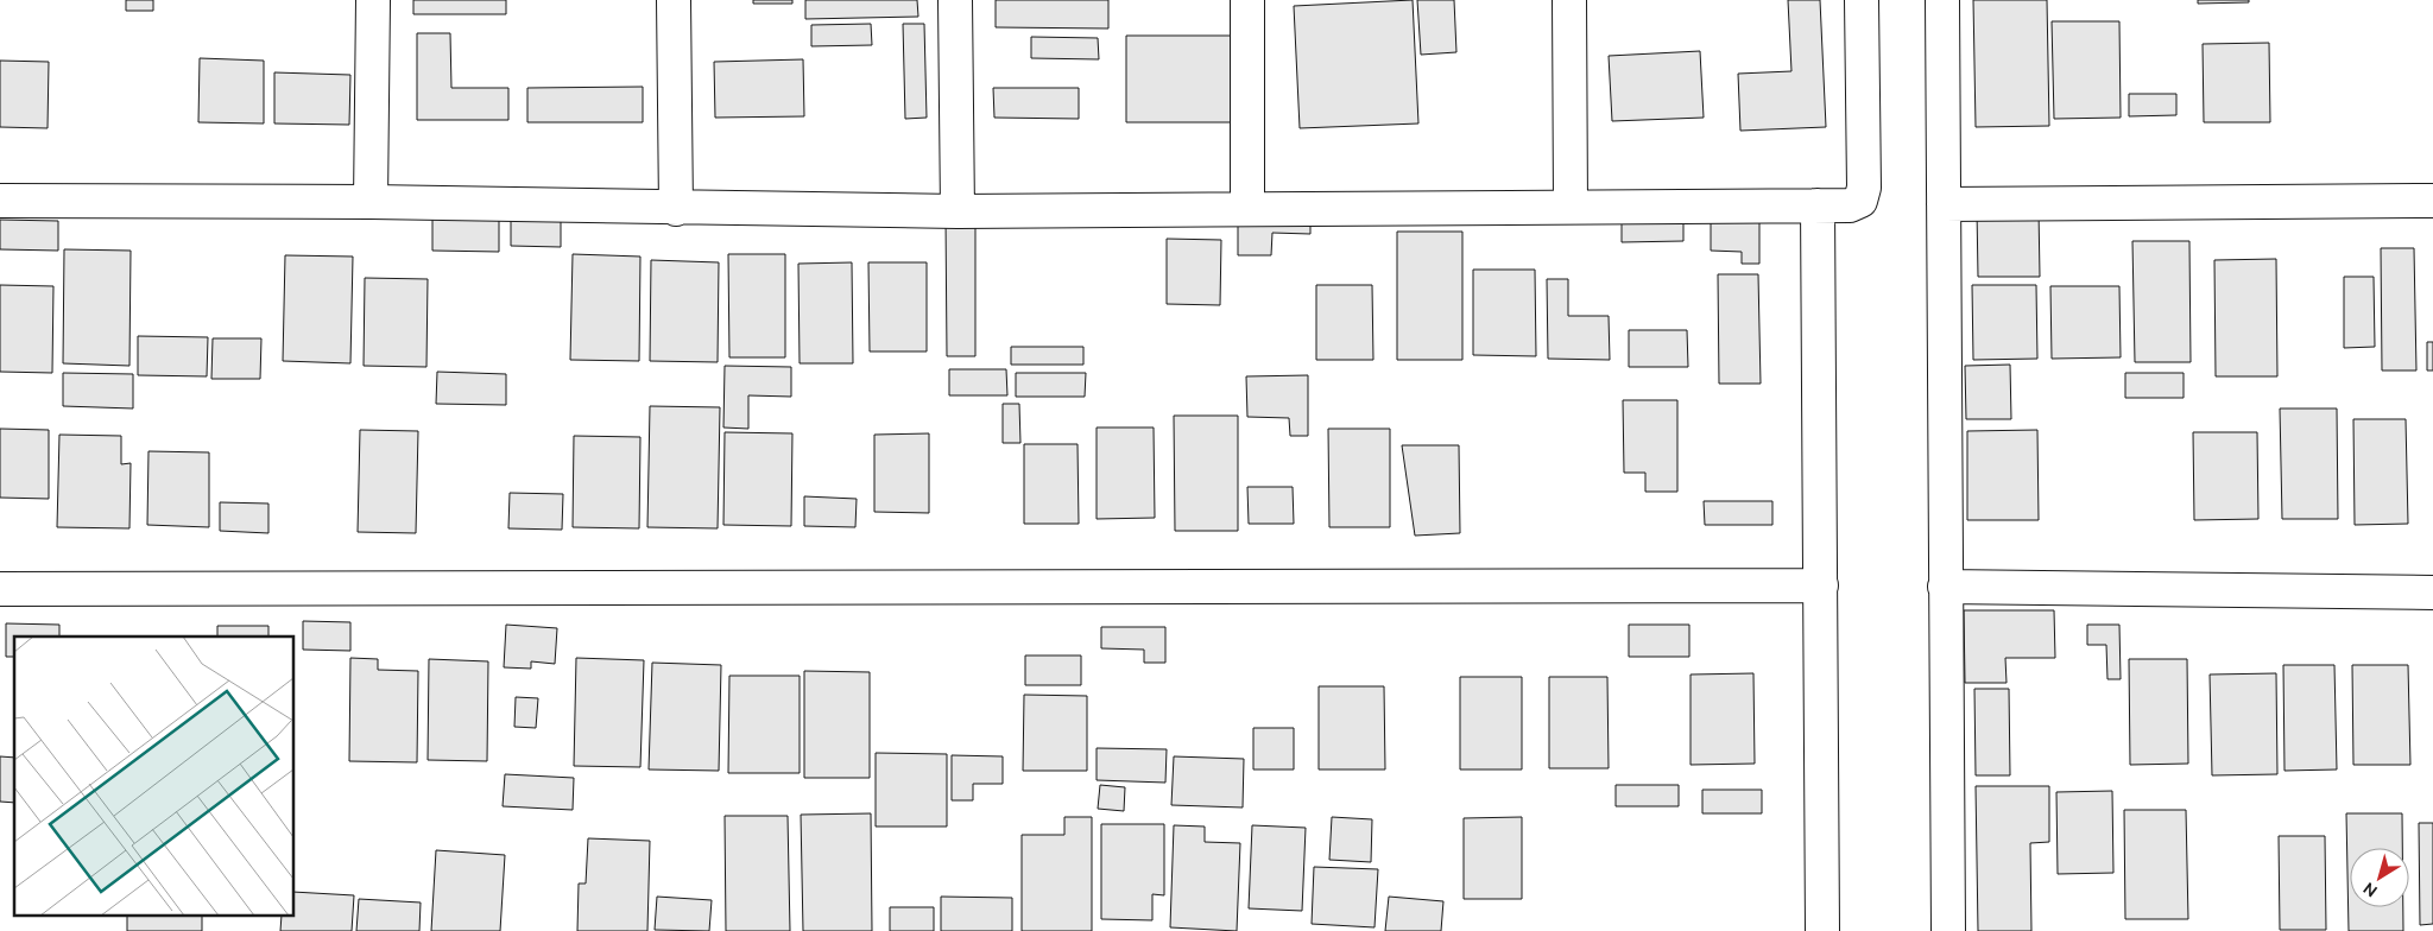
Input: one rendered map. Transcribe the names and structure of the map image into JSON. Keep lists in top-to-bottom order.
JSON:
{
  "north": "bottom left"
}
